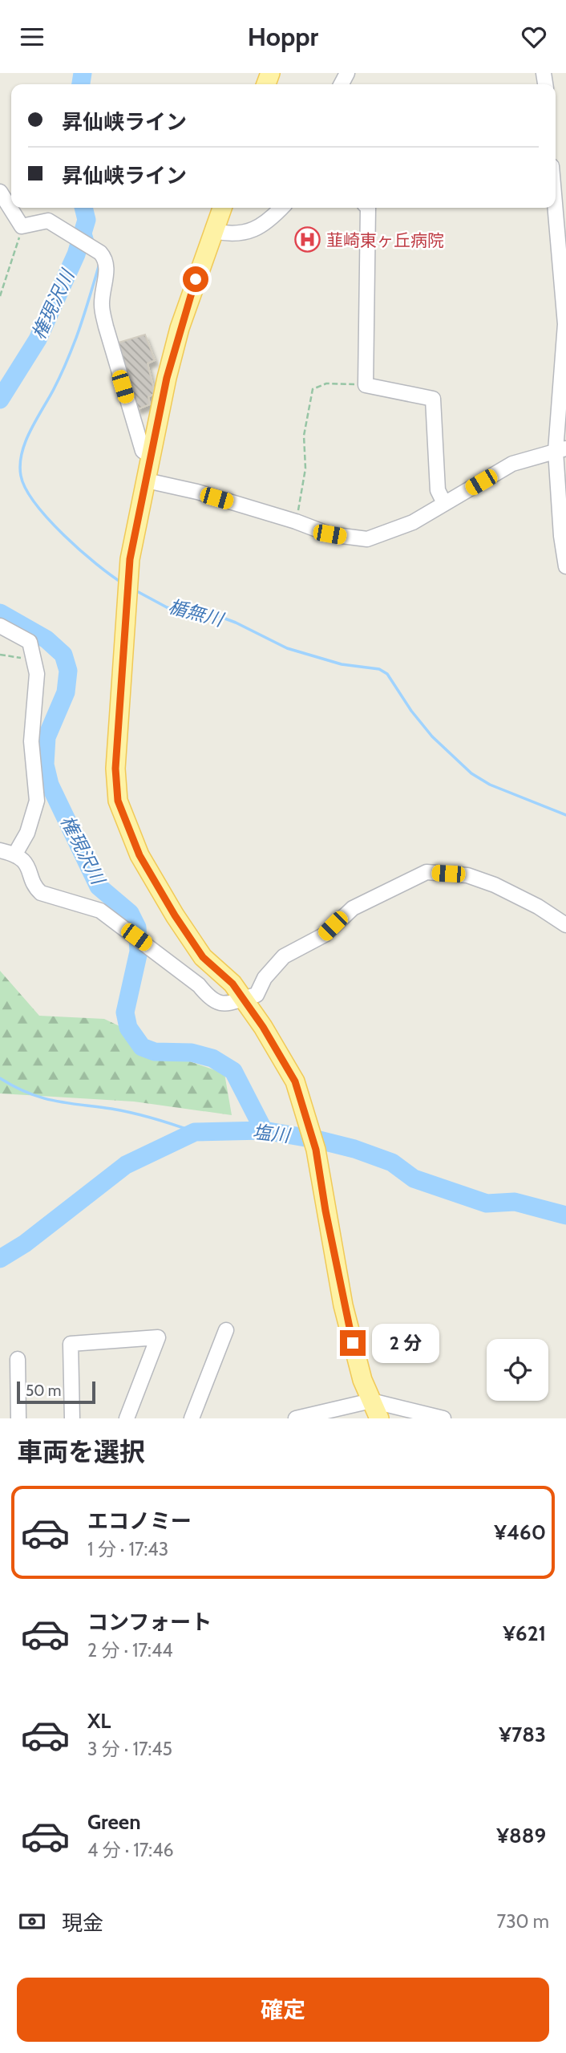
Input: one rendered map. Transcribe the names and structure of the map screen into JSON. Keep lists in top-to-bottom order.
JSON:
{
  "water": ["権現沢川", "楯無川", "塩川"],
  "places": {
    "hospital": ["韮崎東ヶ丘病院"]
  },
  "scale_bar": "50 m",
  "page": {
    "header": "Hoppr",
    "banner": ["昇仙峡ライン", "昇仙峡ライン"],
    "bubble": "2 分",
    "scale": "50 m",
    "heading": "車両を選択",
    "list": [
      {
        "name": "エコノミー",
        "note": "1 分 · 17:43",
        "value": "¥460"
      },
      {
        "name": "コンフォート",
        "note": "2 分 · 17:44",
        "value": "¥621"
      },
      {
        "name": "XL",
        "note": "3 分 · 17:45",
        "value": "¥783"
      },
      {
        "name": "Green",
        "note": "4 分 · 17:46",
        "value": "¥889"
      }
    ],
    "pay": ["現金", "730 m"],
    "buttons": "確定"
  }
}
